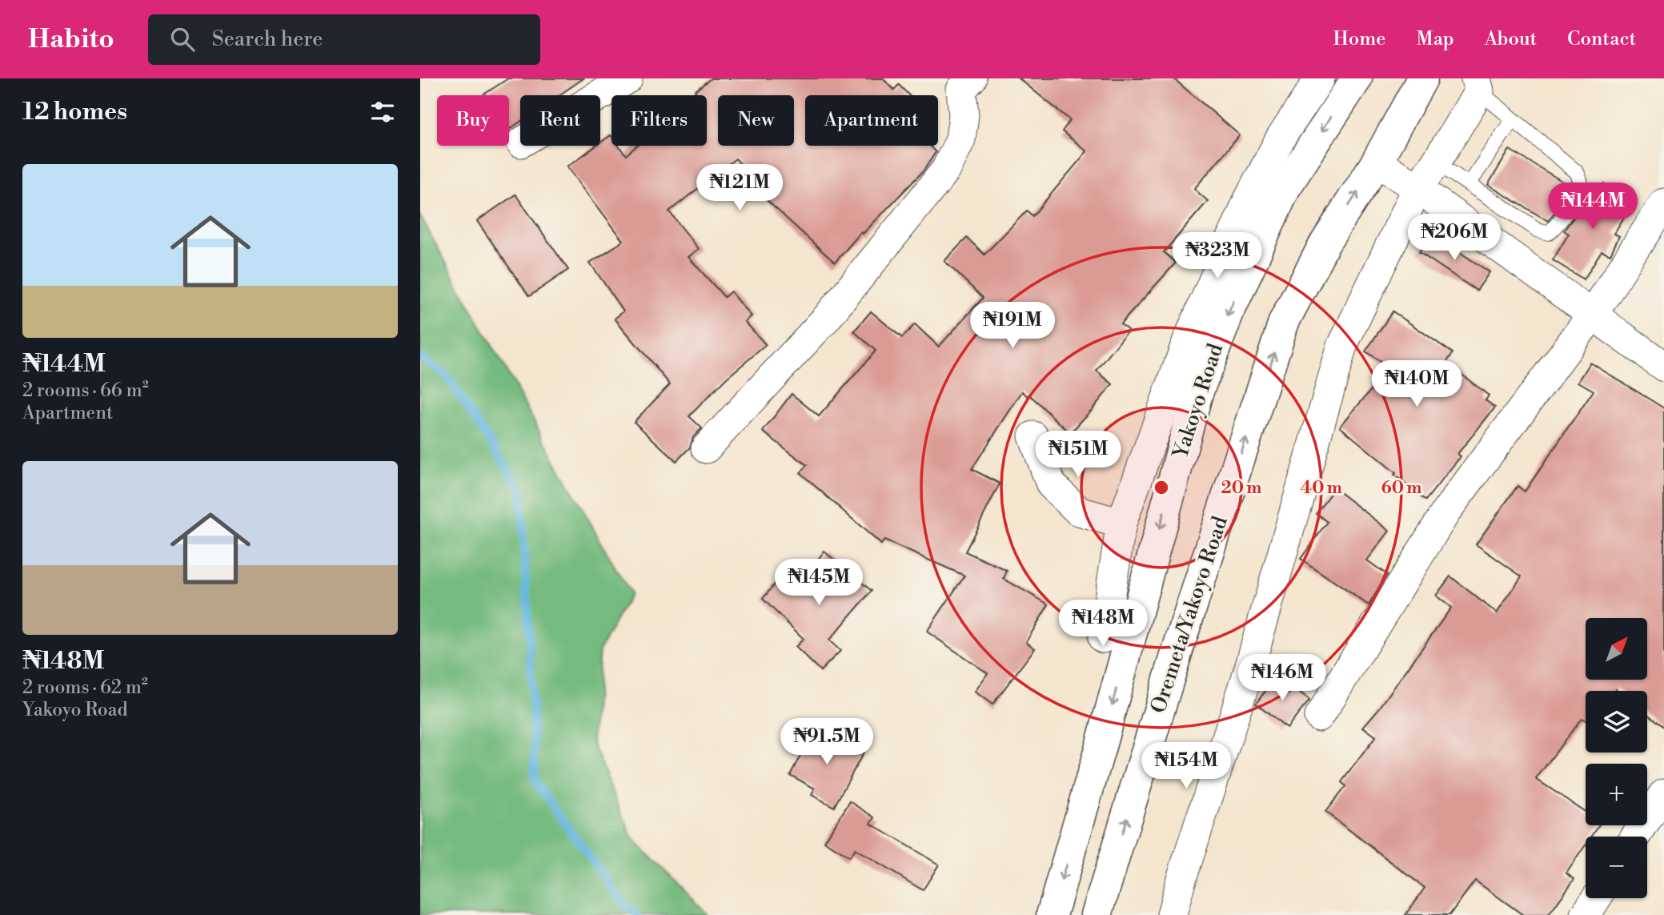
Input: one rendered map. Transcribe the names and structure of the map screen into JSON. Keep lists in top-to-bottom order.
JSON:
{
  "streets": {
    "main road": ["Yakoyo Road", "Oremeta/Yakoyo Road"]
  },
  "one_way": ["Yakoyo Road", "Oremeta/Yakoyo Road"],
  "north": "top right",
  "page": {
    "header": "Habito",
    "search": "Search here",
    "nav": [
      "Home",
      "Map",
      "About",
      "Contact"
    ],
    "heading": "12 homes",
    "chip": [
      "Buy",
      "Rent",
      "Filters",
      "New",
      "Apartment"
    ],
    "list": [
      {
        "name": "₦144M",
        "note": "2 rooms · 66 m² · Apartment"
      },
      {
        "name": "₦148M",
        "note": "2 rooms · 62 m² · Yakoyo Road"
      }
    ],
    "price": [
      "₦121M",
      "₦144M",
      "₦206M",
      "₦323M",
      "₦191M",
      "₦140M",
      "₦151M",
      "₦145M",
      "₦148M",
      "₦146M",
      "₦91.5M",
      "₦154M"
    ],
    "map_buttons": ["+", "−"]
  },
  "rings": ["20 m", "40 m", "60 m"]
}
